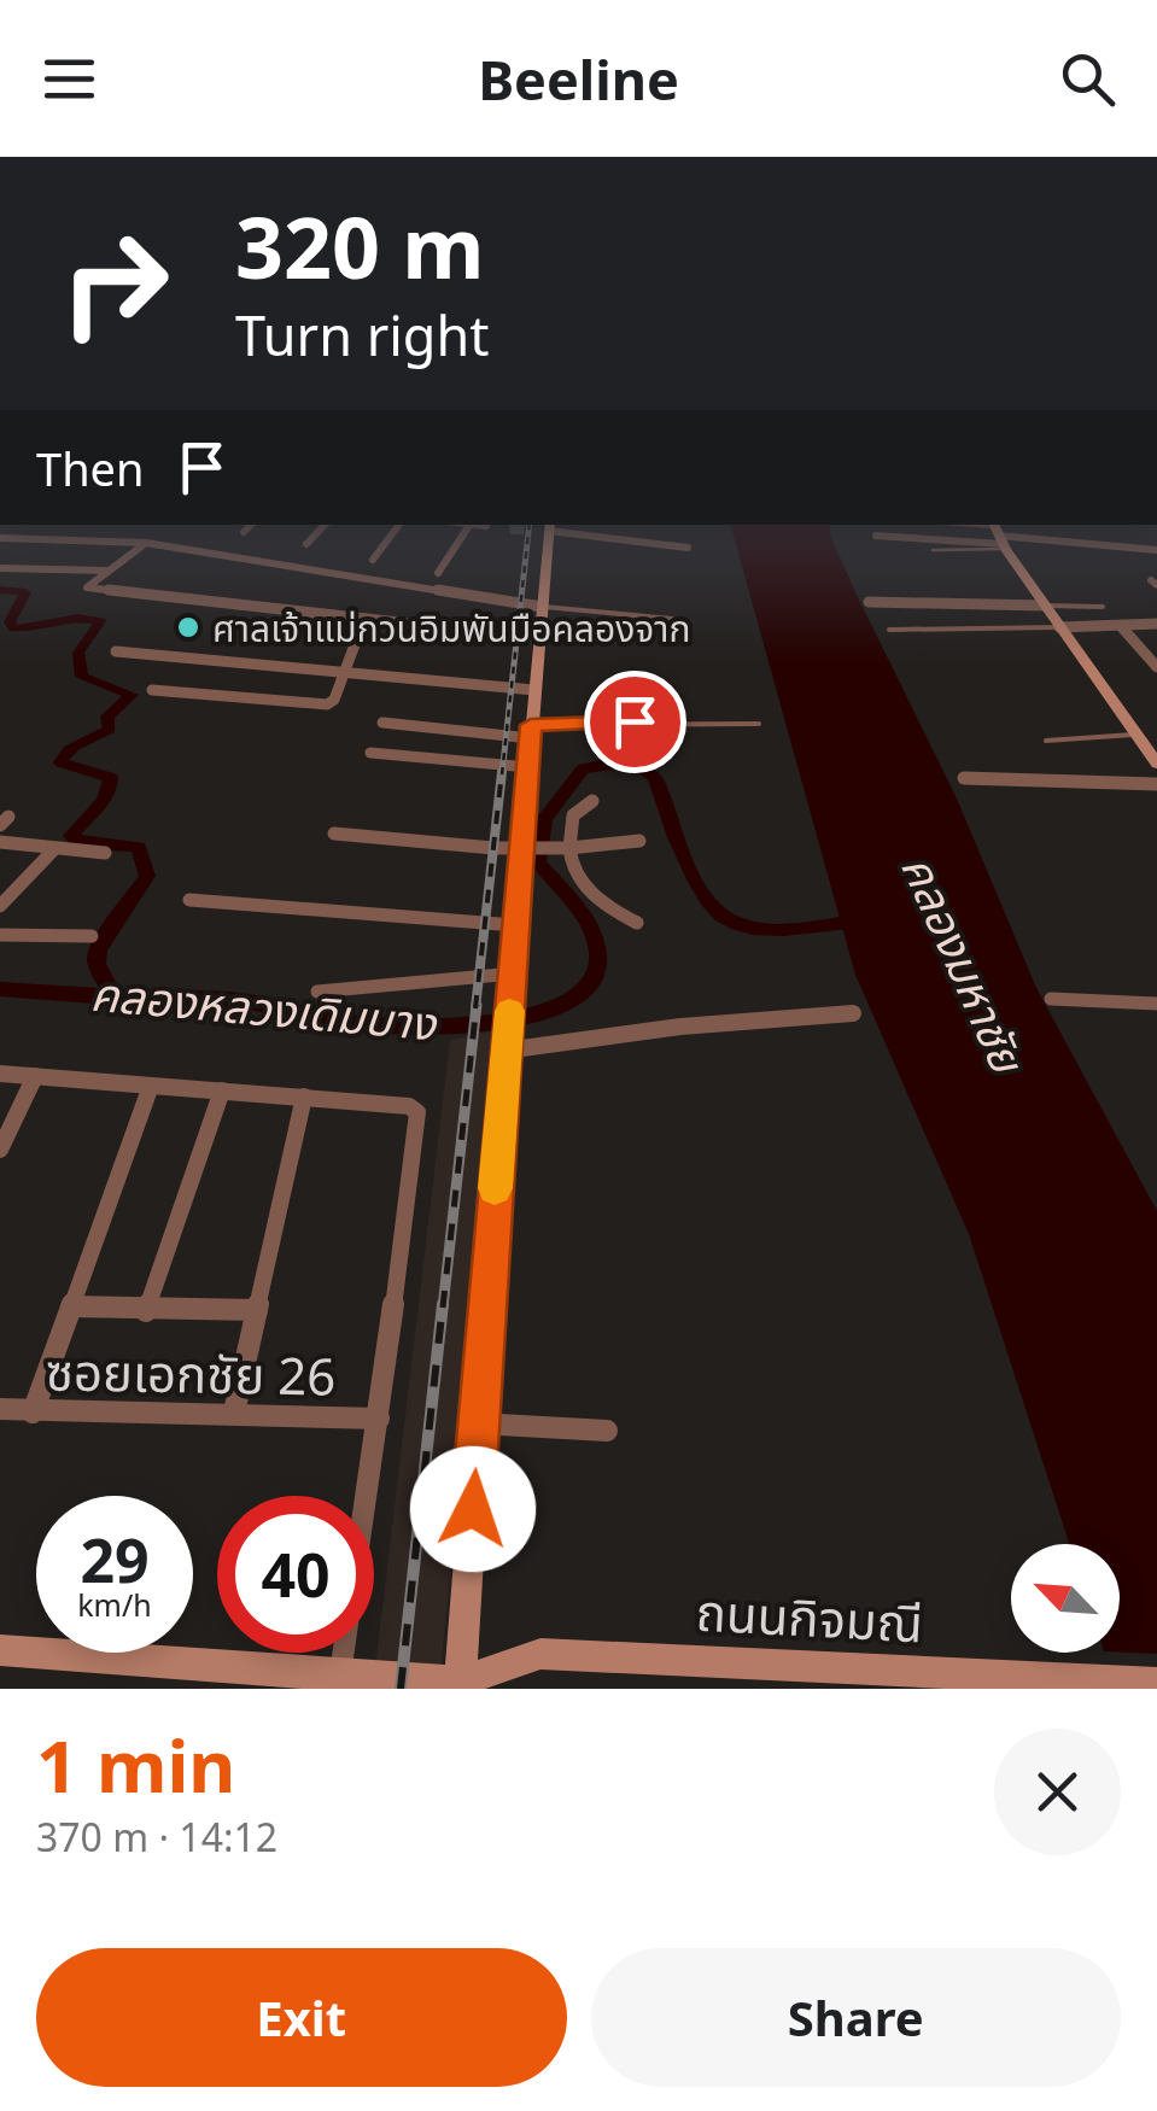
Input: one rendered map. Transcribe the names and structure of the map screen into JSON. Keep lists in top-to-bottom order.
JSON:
{
  "streets": {
    "street": ["ซอยเอกชัย 26", "ถนนกิจมณี"]
  },
  "water": ["คลองมหาชัย", "คลองหลวงเดิมบาง"],
  "places": ["ศาลเจ้าแม่กวนอิมพันมือคลองจาก"],
  "north": "top left",
  "page": {
    "header": "Beeline",
    "turn": ["320 m", "Turn right"],
    "then": "Then",
    "speed": "29 km/h",
    "limit": "40",
    "heading": ["1 min", "370 m · 14:12"],
    "buttons": ["Exit", "Share"]
  }
}
